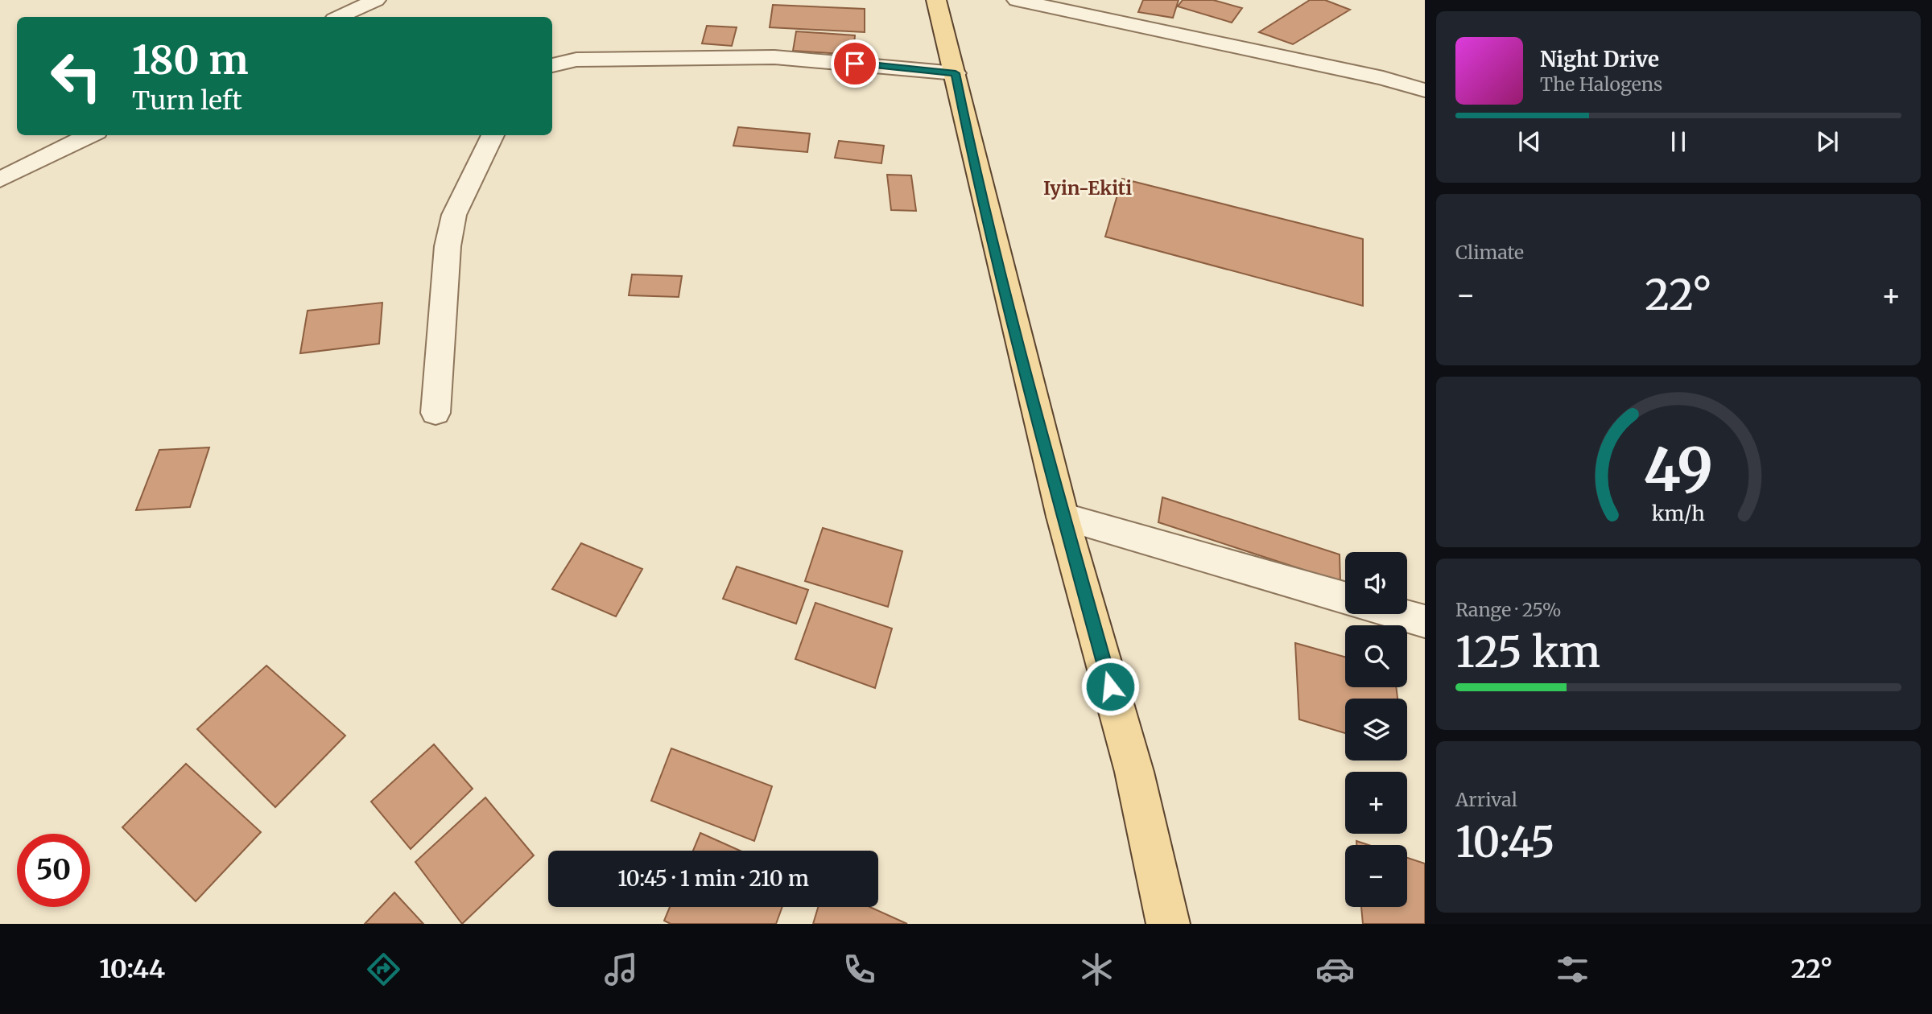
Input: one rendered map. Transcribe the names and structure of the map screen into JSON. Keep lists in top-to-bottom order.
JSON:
{
  "districts": ["Iyin-Ekiti"],
  "page": {
    "turn": ["180 m", "Turn left"],
    "song": ["Night Drive", "The Halogens"],
    "tile": [
      "Climate",
      ["Range · 25%", "125 km"],
      ["Arrival", "10:45"]
    ],
    "heat": ["−", "22°", "+"],
    "map_buttons": ["+", "−"],
    "limit": "50",
    "trip": "10:45 · 1 min · 210 m",
    "tabs": ["10:44", "22°"],
    "gauge": ["49", "km/h"]
  }
}
